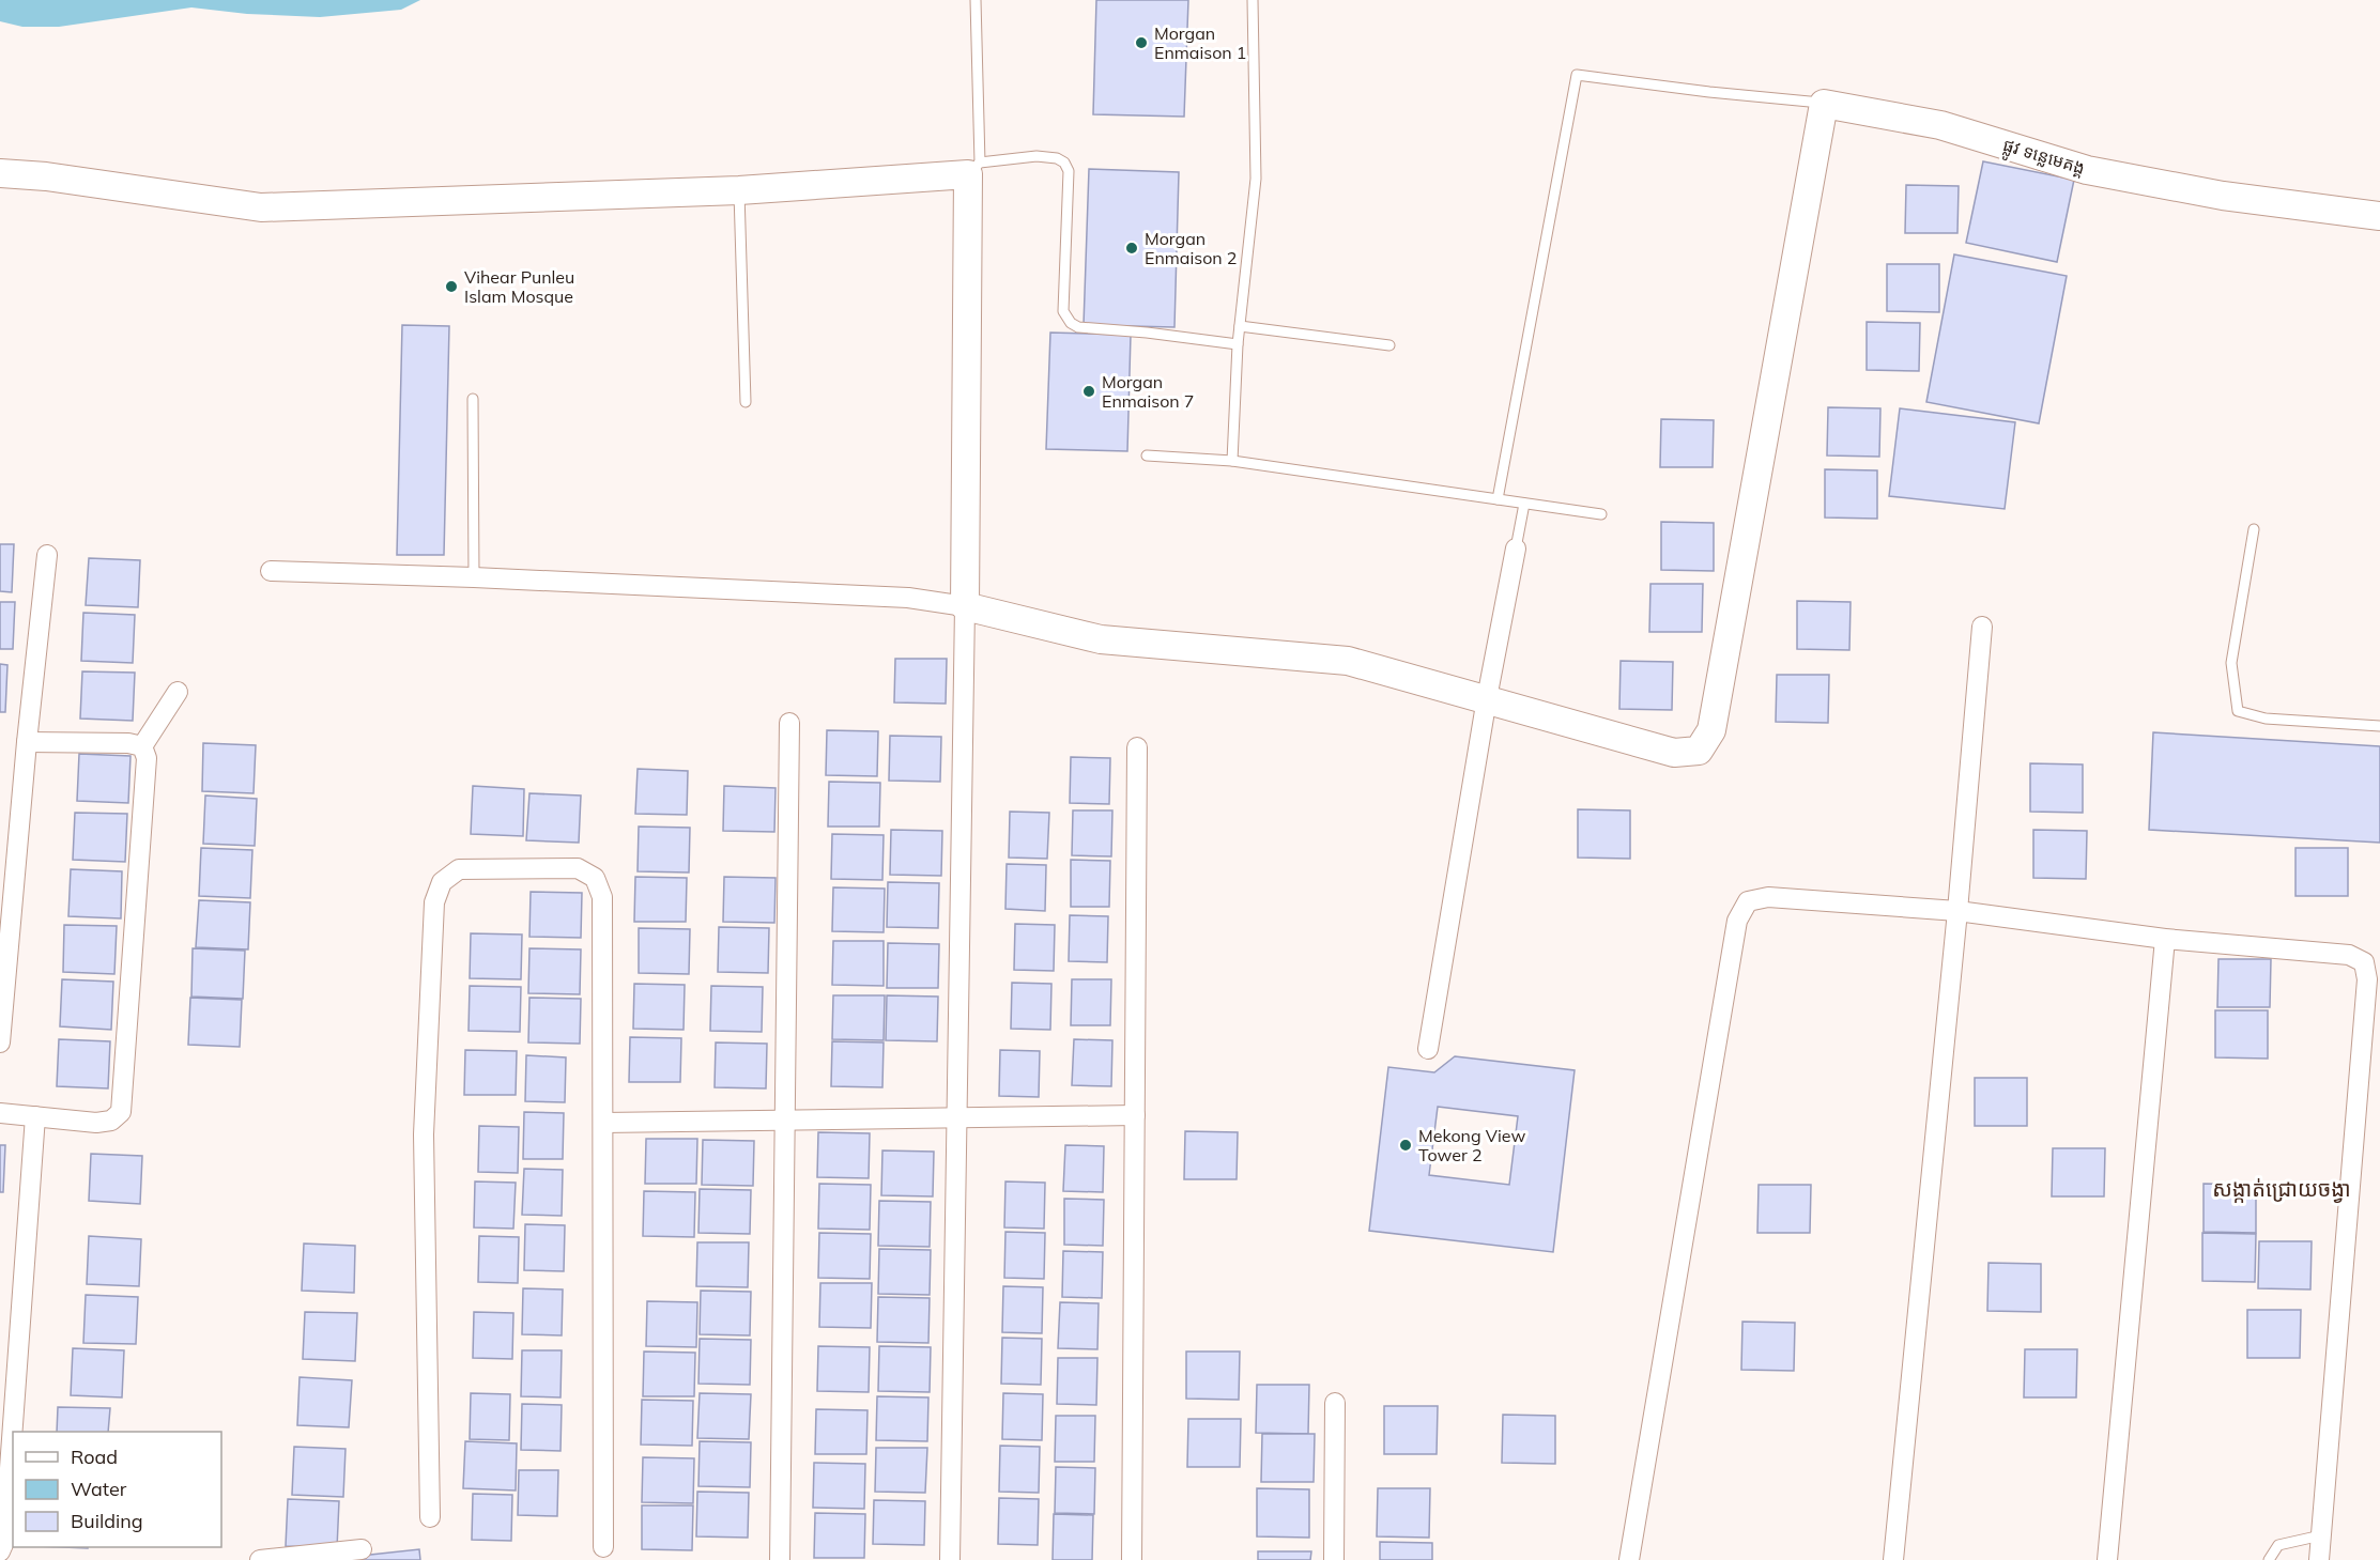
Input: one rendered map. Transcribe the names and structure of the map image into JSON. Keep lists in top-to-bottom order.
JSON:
{
  "streets": {
    "street": ["ផ្លូវ ទន្លេមេគង្គ"]
  },
  "districts": ["សង្កាត់ជ្រោយចង្វា"],
  "places": [
    "Morgan Enmaison 1",
    "Morgan Enmaison 2",
    "Vihear Punleu Islam Mosque",
    "Morgan Enmaison 7",
    "Mekong View Tower 2"
  ],
  "legend": ["Road", "Water", "Building"]
}
